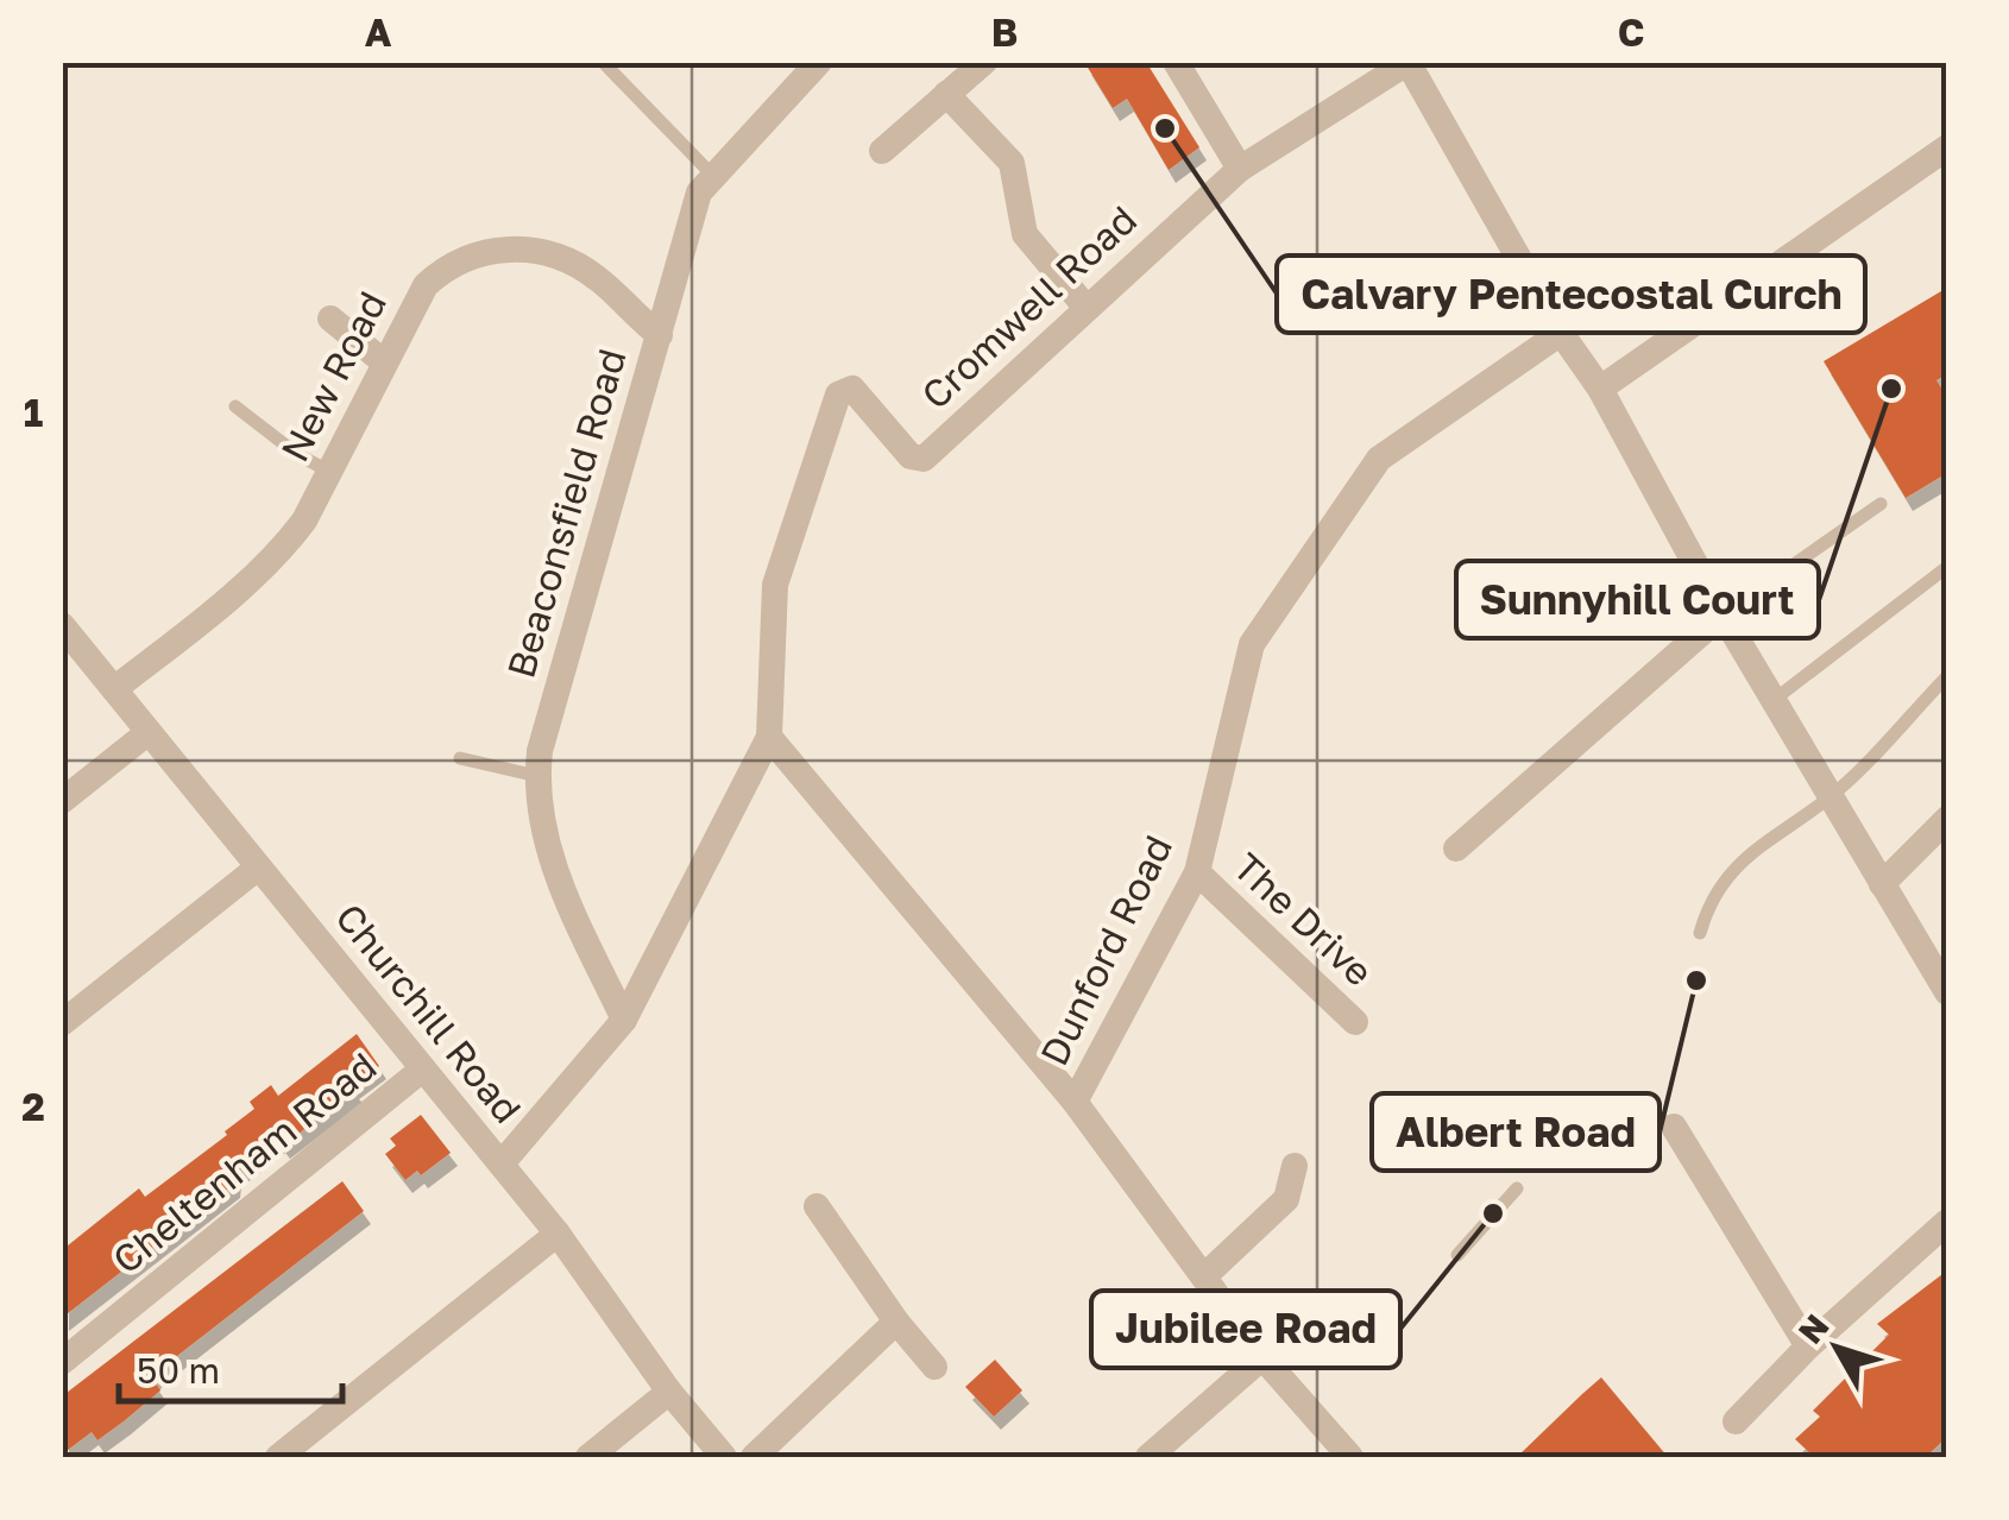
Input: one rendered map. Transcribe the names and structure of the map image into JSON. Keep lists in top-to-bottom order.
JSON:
{
  "streets": {
    "street": [
      "Cromwell Road",
      "New Road",
      "Beaconsfield Road",
      "The Drive",
      "Dunford Road",
      "Churchill Road",
      "Cheltenham Road"
    ]
  },
  "crossings": [
    ["Cromwell Road", "Beaconsfield Road"],
    ["Cromwell Road", "Churchill Road"],
    ["New Road", "Beaconsfield Road"],
    ["New Road", "Churchill Road"],
    ["The Drive", "Dunford Road"],
    ["Churchill Road", "Cheltenham Road"]
  ],
  "places": [
    "Calvary Pentecostal Curch",
    "Sunnyhill Court",
    "Albert Road",
    "Jubilee Road"
  ],
  "scale_bar": "50 m",
  "north": "top left",
  "grid": {
    "columns": ["A", "B", "C"],
    "rows": ["1", "2"]
  }
}
